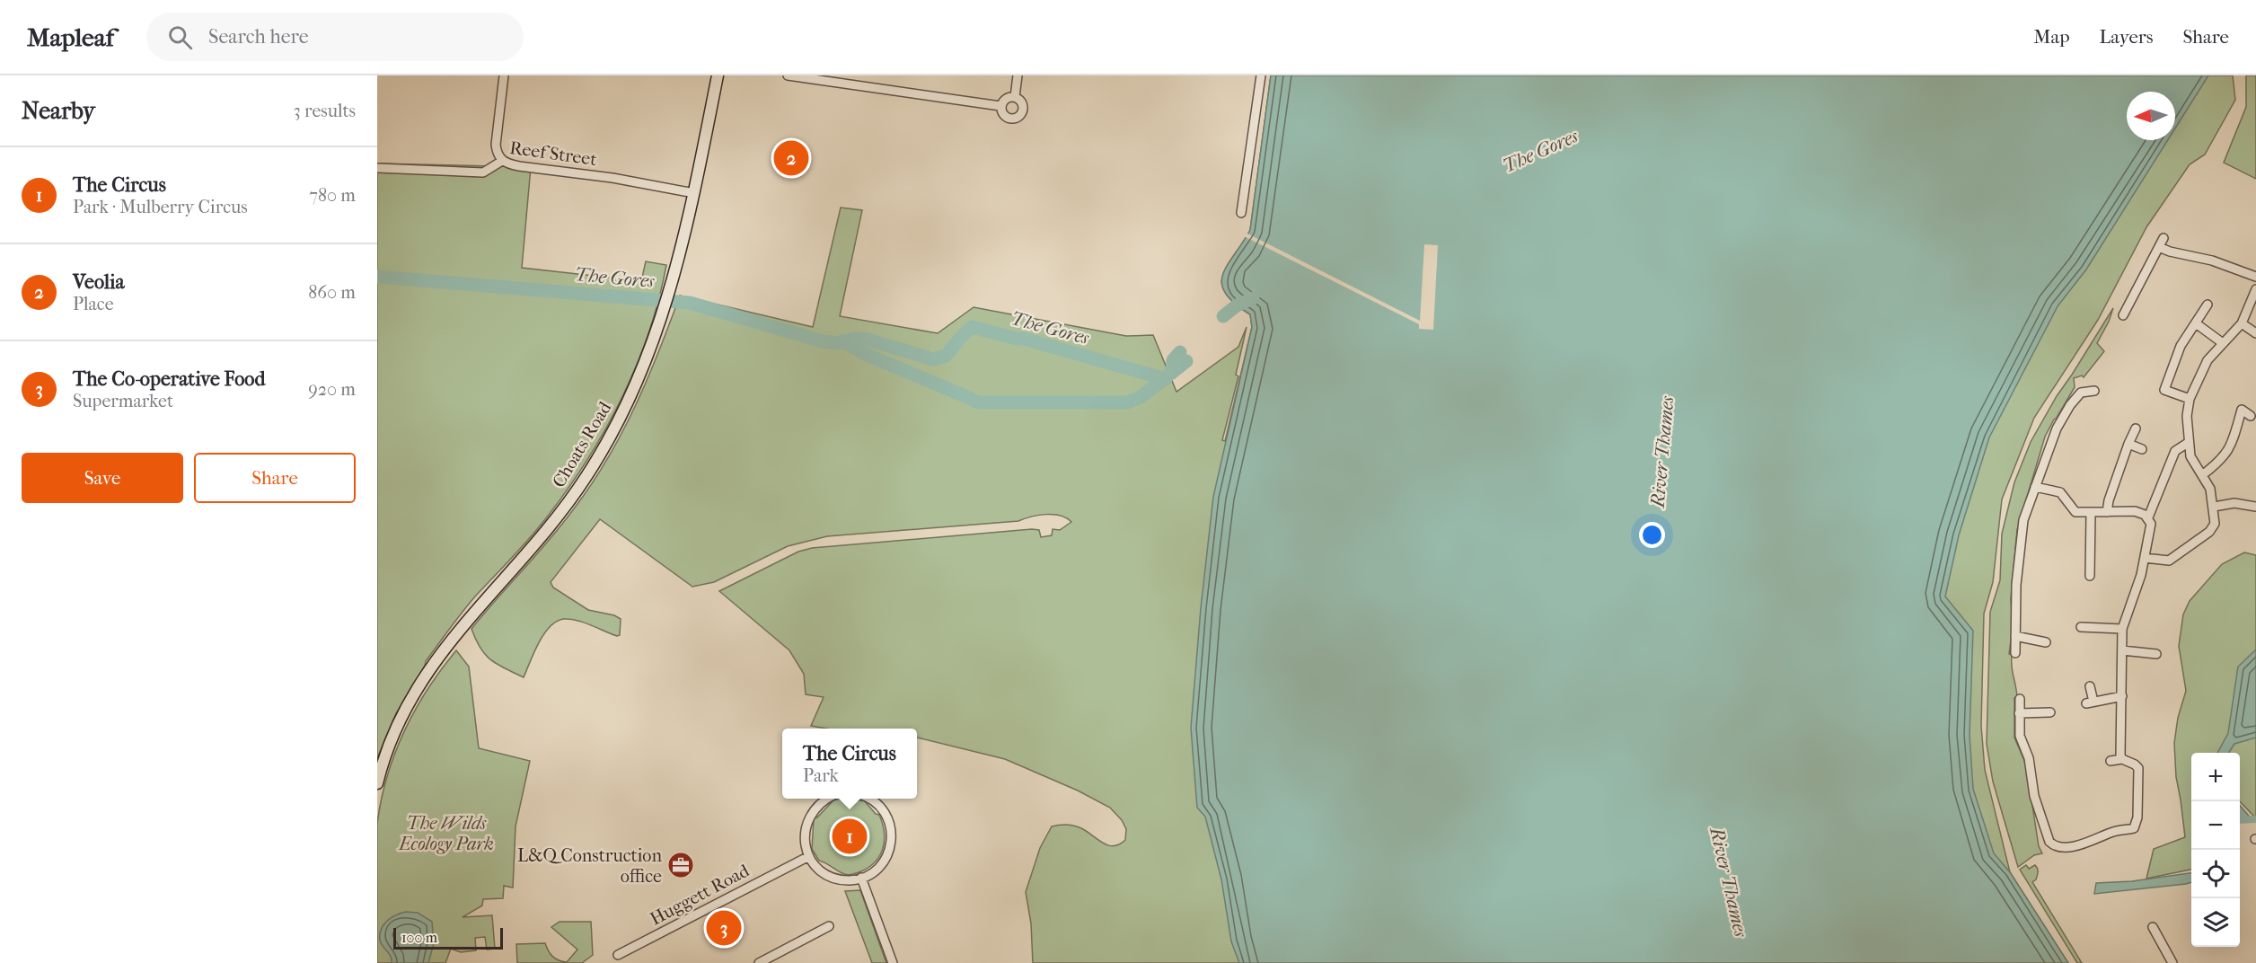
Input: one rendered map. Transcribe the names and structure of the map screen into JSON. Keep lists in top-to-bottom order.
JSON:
{
  "streets": {
    "street": ["Reef Street", "Choats Road", "Huggett Road"]
  },
  "crossings": [
    ["Reef Street", "Choats Road"]
  ],
  "water": ["The Gores", "River Thames"],
  "parks": ["The Wilds Ecology Park"],
  "places": {
    "office": ["L&Q Construction office"]
  },
  "scale_bar": "100 m",
  "north": "left",
  "page": {
    "header": "Mapleaf",
    "search": "Search here",
    "nav": ["Map", "Layers", "Share"],
    "heading": ["Nearby", "3 results"],
    "pins": ["2", "1", "3"],
    "list": [
      {
        "mark": "1",
        "name": "The Circus",
        "note": "Park · Mulberry Circus",
        "value": "780 m"
      },
      {
        "mark": "2",
        "name": "Veolia",
        "note": "Place",
        "value": "860 m"
      },
      {
        "mark": "3",
        "name": "The Co-operative Food",
        "note": "Supermarket",
        "value": "920 m"
      }
    ],
    "buttons": ["Save", "Share"],
    "popup": ["The Circus", "Park"],
    "map_buttons": ["+", "−"],
    "scale": "100 m"
  }
}
